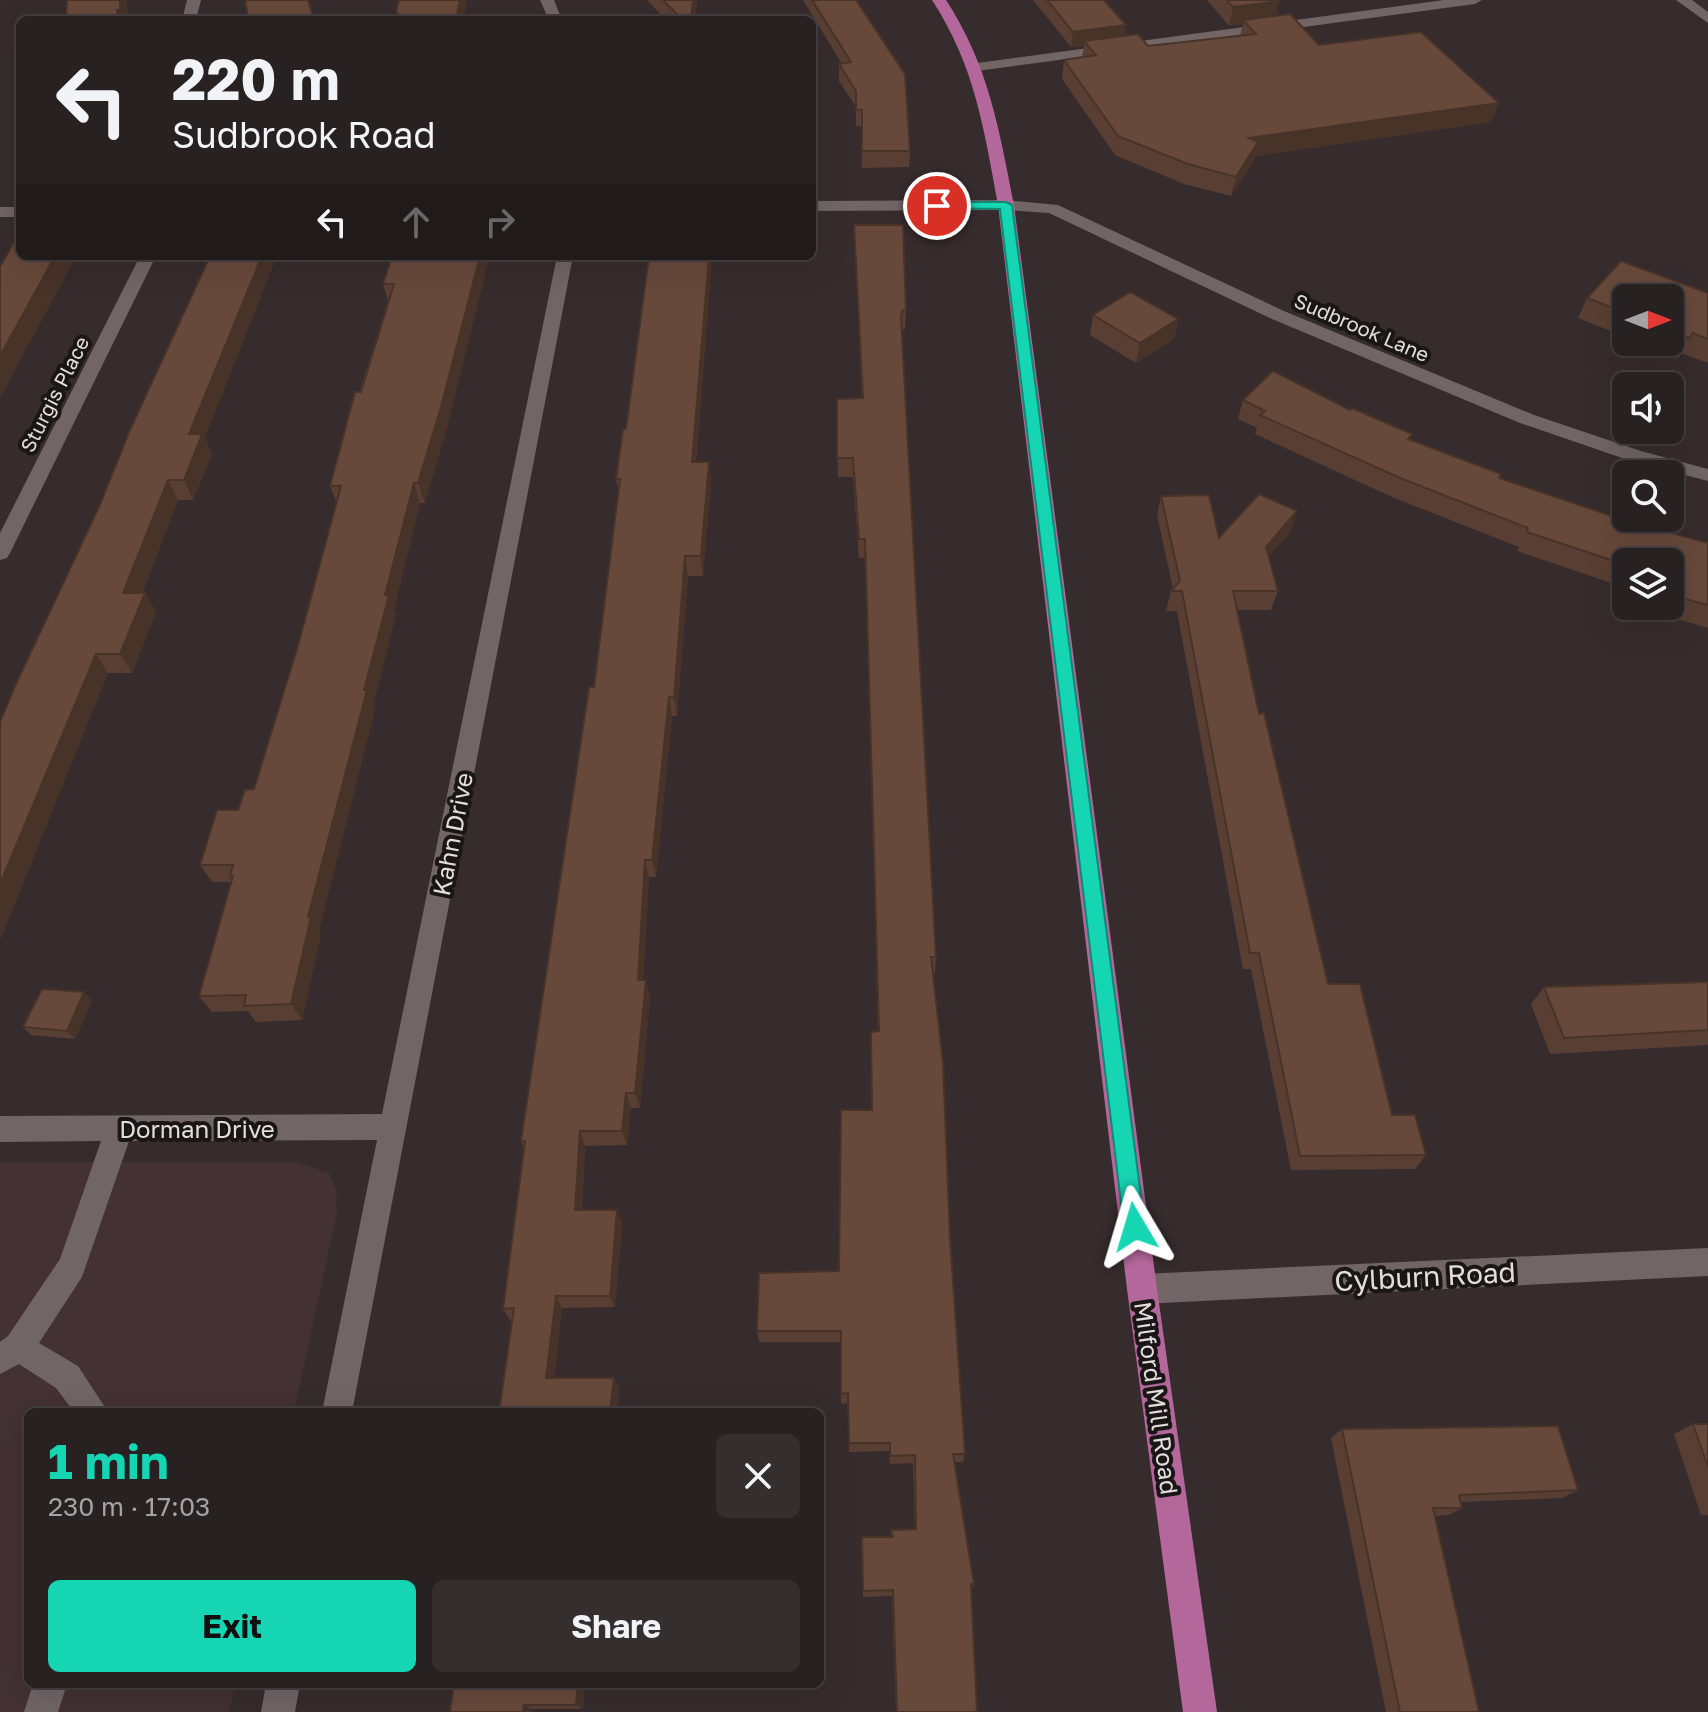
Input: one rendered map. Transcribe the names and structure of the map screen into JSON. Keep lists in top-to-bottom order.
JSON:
{
  "streets": {
    "main road": ["Milford Mill Road"],
    "street": [
      "Sudbrook Lane",
      "Sturgis Place",
      "Kahn Drive",
      "Dorman Drive",
      "Cylburn Road"
    ]
  },
  "crossings": [
    ["Sudbrook Lane", "Milford Mill Road"],
    ["Kahn Drive", "Dorman Drive"],
    ["Cylburn Road", "Milford Mill Road"]
  ],
  "north": "right",
  "page": {
    "turn": ["220 m", "Sudbrook Road"],
    "heading": ["1 min", "230 m · 17:03"],
    "buttons": ["Exit", "Share"]
  }
}
